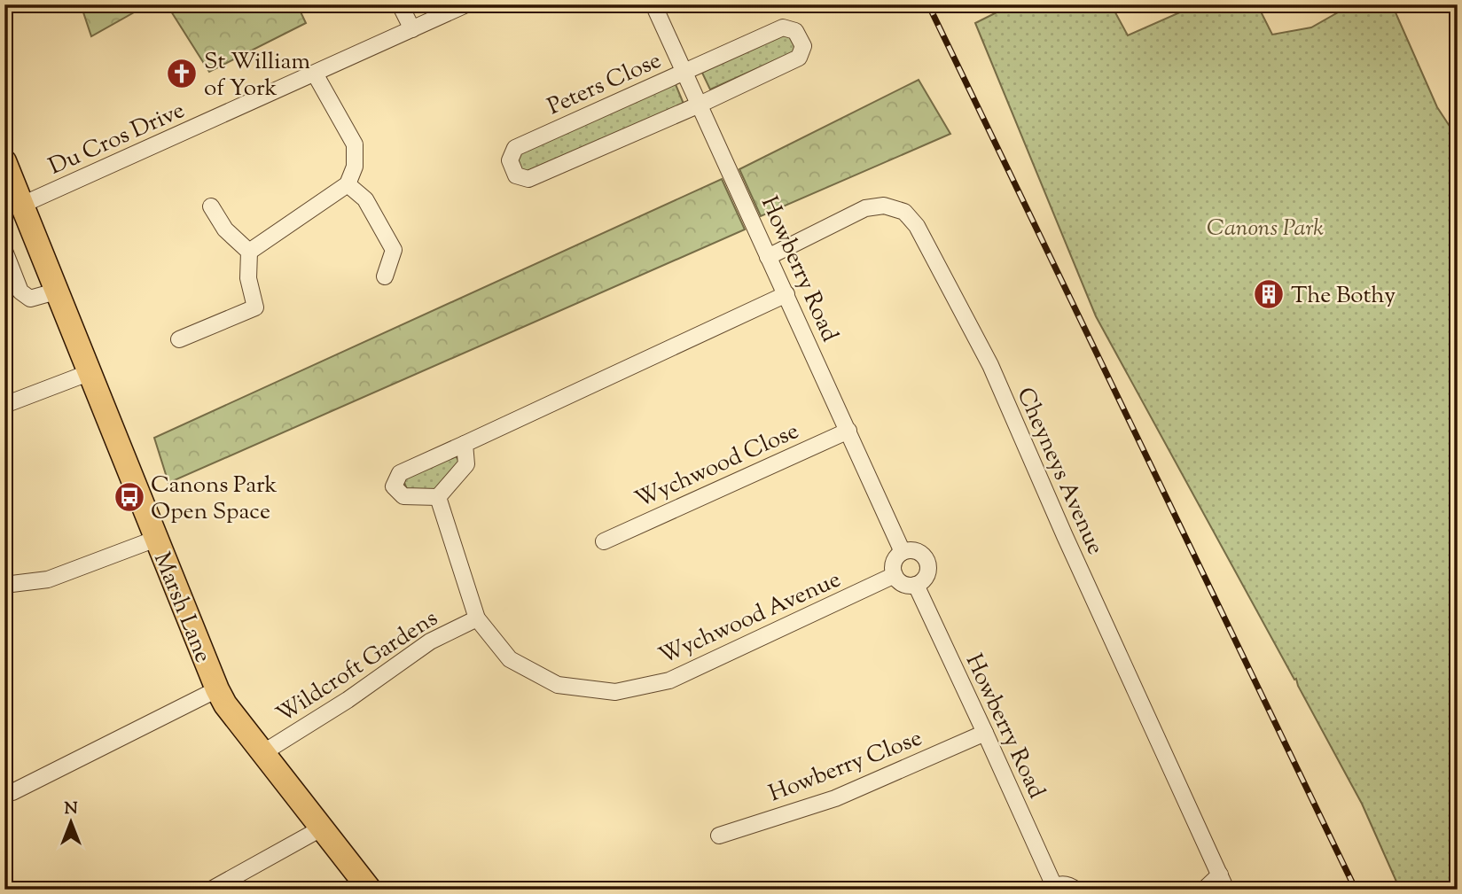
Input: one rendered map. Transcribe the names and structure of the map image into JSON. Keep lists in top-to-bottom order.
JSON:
{
  "streets": {
    "main road": ["Marsh Lane"],
    "street": [
      "Peters Close",
      "Du Cros Drive",
      "Howberry Road",
      "Wychwood Close",
      "Cheyneys Avenue",
      "Wychwood Avenue",
      "Wildcroft Gardens",
      "Howberry Close"
    ]
  },
  "crossings": [
    ["Peters Close", "Howberry Road"],
    ["Du Cros Drive", "Marsh Lane"],
    ["Howberry Road", "Wychwood Close"],
    ["Howberry Road", "Cheyneys Avenue"],
    ["Howberry Road", "Wychwood Avenue"],
    ["Howberry Road", "Howberry Close"],
    ["Marsh Lane", "Wildcroft Gardens"],
    ["Wychwood Avenue", "Wildcroft Gardens"]
  ],
  "parks": ["Canons Park"],
  "places": {
    "church": ["St William of York"],
    "building": ["The Bothy"],
    "bus stop": ["Canons Park Open Space"]
  },
  "north": "top"
}
